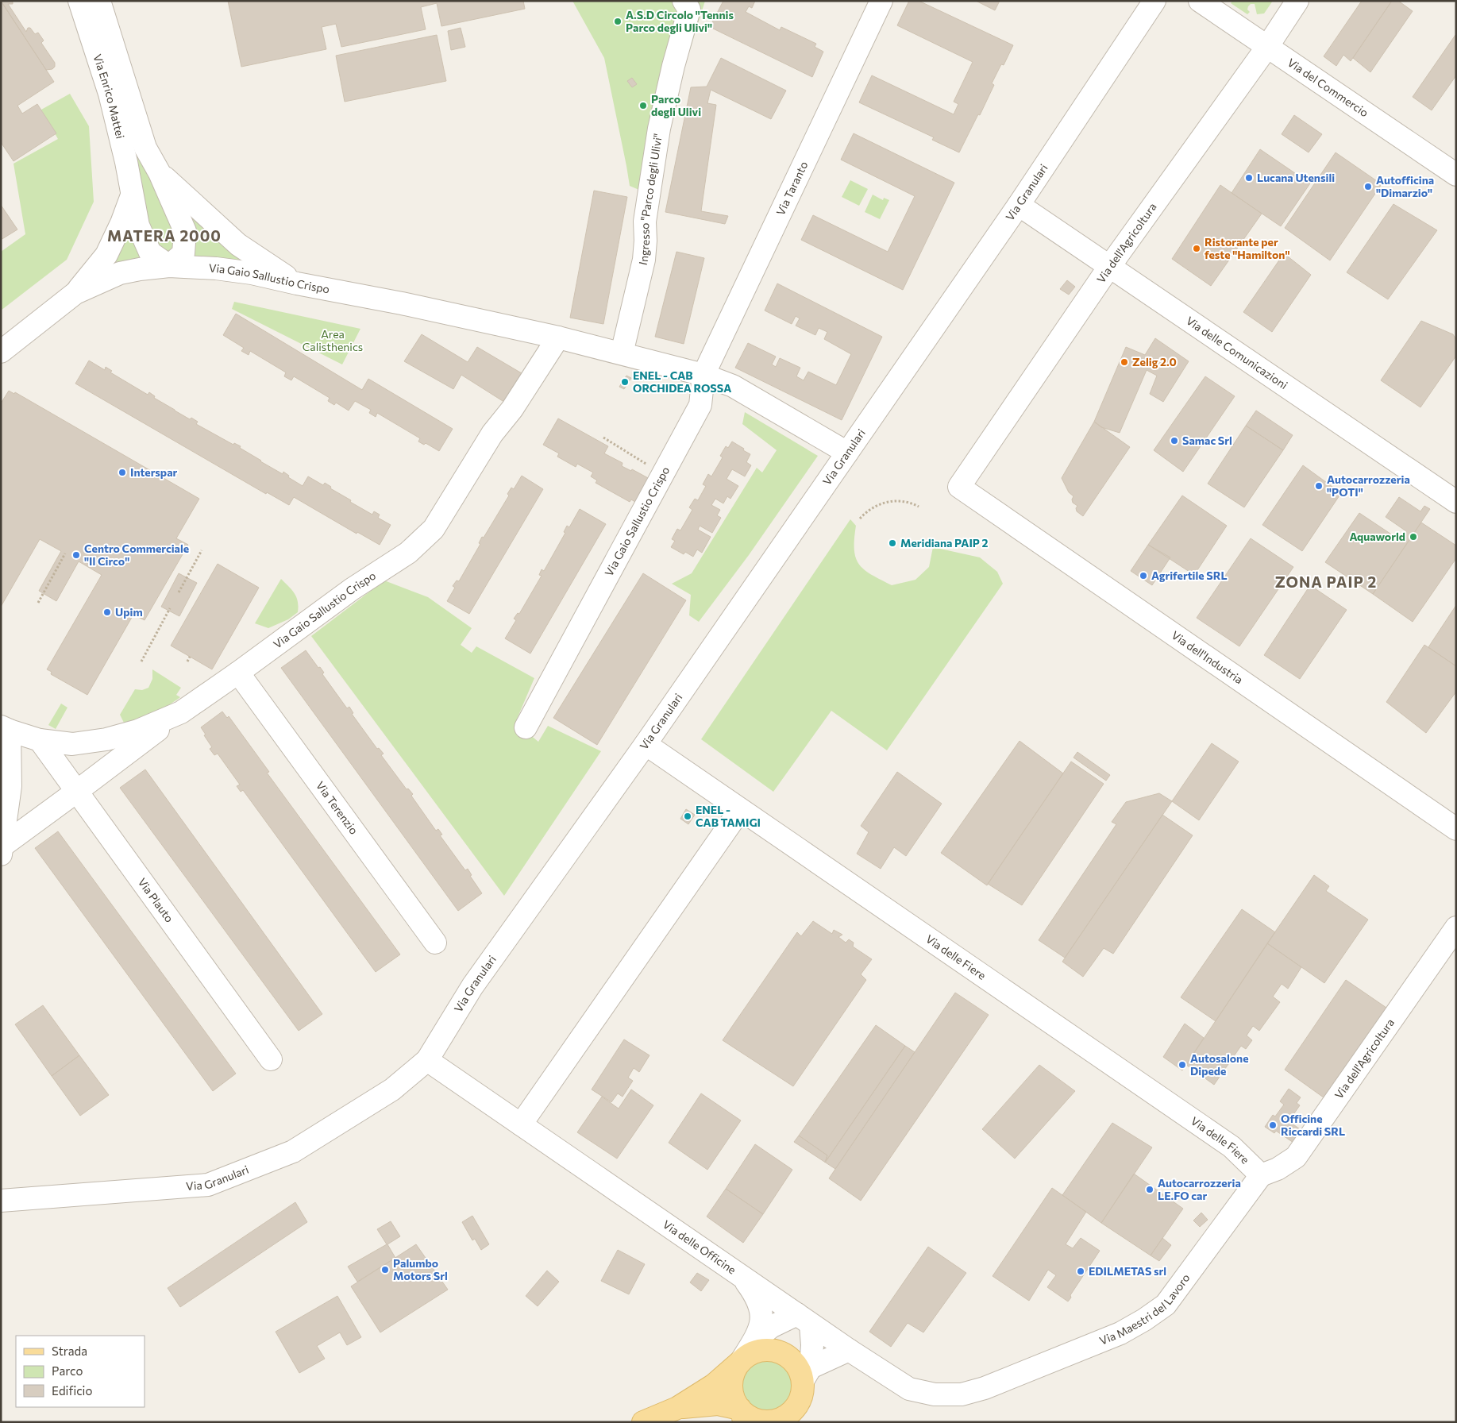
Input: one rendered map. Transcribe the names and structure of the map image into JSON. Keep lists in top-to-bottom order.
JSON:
{
  "streets": {
    "street": [
      "Via del Commercio",
      "Via Enrico Mattei",
      "Via Taranto",
      "Via Granulari",
      "Ingresso \"Parco degli Ulivi\"",
      "Via dell'Agricoltura",
      "Via Gaio Sallustio Crispo",
      "Via delle Comunicazioni",
      "Via dell'Industria",
      "Via Terenzio",
      "Via Plauto",
      "Via delle Fiere",
      "Via delle Officine",
      "Via Maestri del Lavoro"
    ]
  },
  "crossings": [
    ["Via del Commercio", "Via dell'Agricoltura"],
    ["Via Enrico Mattei", "Via Gaio Sallustio Crispo"],
    ["Via Taranto", "Via Gaio Sallustio Crispo"],
    ["Via Granulari", "Via Gaio Sallustio Crispo"],
    ["Via Granulari", "Via delle Comunicazioni"],
    ["Via Granulari", "Via delle Fiere"],
    ["Via Granulari", "Via delle Officine"],
    ["Ingresso \"Parco degli Ulivi\"", "Via Gaio Sallustio Crispo"],
    ["Via dell'Agricoltura", "Via delle Comunicazioni"],
    ["Via dell'Agricoltura", "Via dell'Industria"],
    ["Via dell'Agricoltura", "Via delle Fiere"],
    ["Via dell'Agricoltura", "Via Maestri del Lavoro"],
    ["Via Gaio Sallustio Crispo", "Via Terenzio"],
    ["Via Gaio Sallustio Crispo", "Via Plauto"],
    ["Via delle Fiere", "Via Maestri del Lavoro"],
    ["Via delle Officine", "Via Maestri del Lavoro"]
  ],
  "districts": ["MATERA 2000", "ZONA PAIP 2"],
  "parks": ["Area Calisthenics"],
  "places": [
    "A.S.D Circolo \"Tennis Parco degli Ulivi\"",
    "Parco degli Ulivi",
    "Lucana Utensili",
    "Autofficina \"Dimarzio\"",
    "Ristorante per feste \"Hamilton\"",
    "Zelig 2.0",
    "ENEL - CAB ORCHIDEA ROSSA",
    "Samac Srl",
    "Interspar",
    "Autocarrozzeria \"POTI\"",
    "Aquaworld",
    "Meridiana PAIP 2",
    "Centro Commerciale \"Il Circo\"",
    "Agrifertile SRL",
    "Upim",
    "ENEL - CAB TAMIGI",
    "Autosalone Dipede",
    "Officine Riccardi SRL",
    "Autocarrozzeria LE.FO car",
    "Palumbo Motors Srl",
    "EDILMETAS srl"
  ],
  "legend": ["Strada", "Parco", "Edificio"]
}
